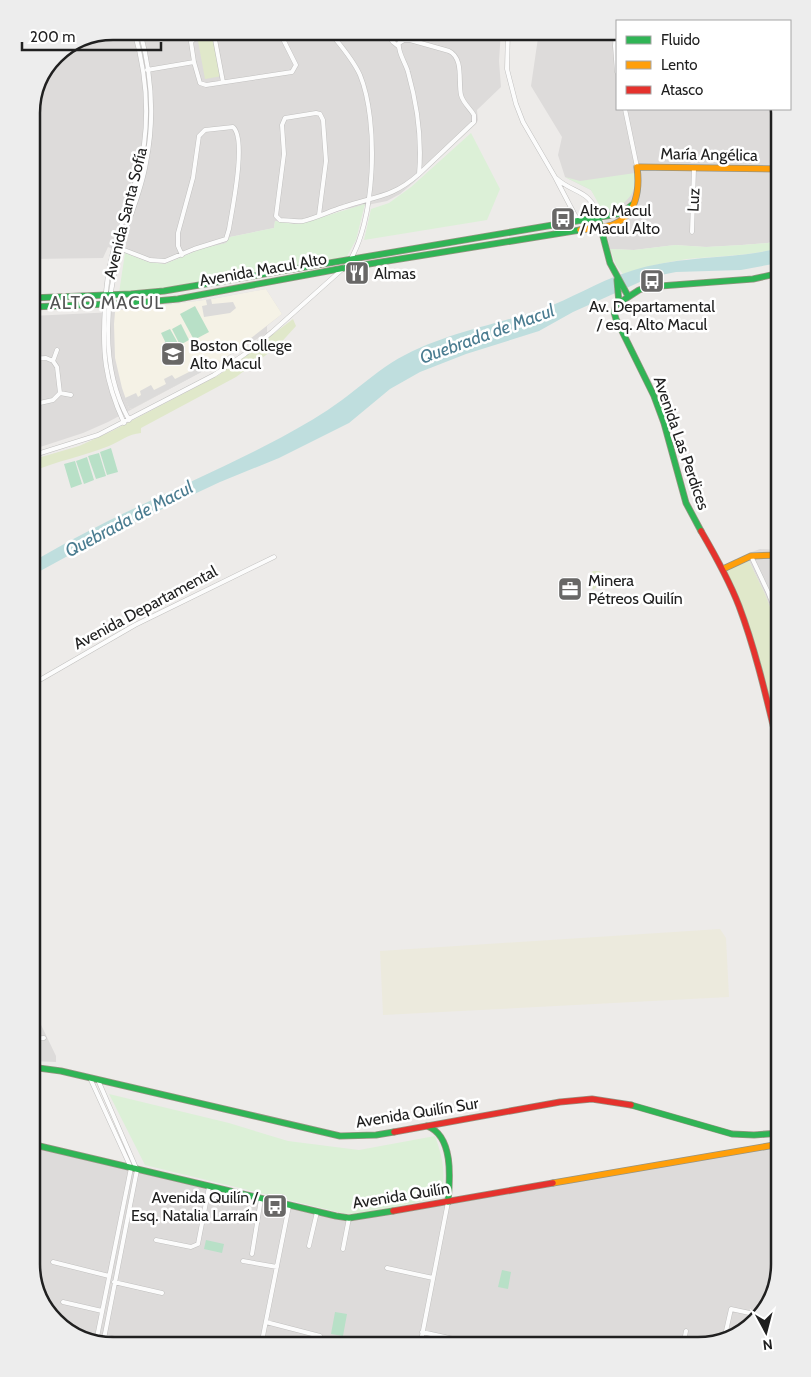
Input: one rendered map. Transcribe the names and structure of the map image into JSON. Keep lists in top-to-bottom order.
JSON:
{
  "streets": {
    "street": [
      "María Angélica",
      "Luz",
      "Avenida Santa Sofía",
      "Avenida Macul Alto",
      "Avenida Las Perdices",
      "Avenida Departamental",
      "Avenida Quilín Sur",
      "Avenida Quilín"
    ]
  },
  "crossings": [
    ["María Angélica", "Luz"],
    ["Avenida Santa Sofía", "Avenida Macul Alto"]
  ],
  "districts": ["ALTO MACUL"],
  "water": ["Quebrada de Macul"],
  "places": {
    "bus stop": ["Alto Macul / Macul Alto", "Av. Departamental / esq. Alto Macul", "Avenida Quilín / Esq. Natalia Larraín"],
    "restaurant": ["Almas"],
    "school or university": ["Boston College Alto Macul"],
    "office": ["Minera Pétreos Quilín"]
  },
  "legend": ["Fluido", "Lento", "Atasco"],
  "scale_bar": "200 m",
  "north": "bottom"
}
